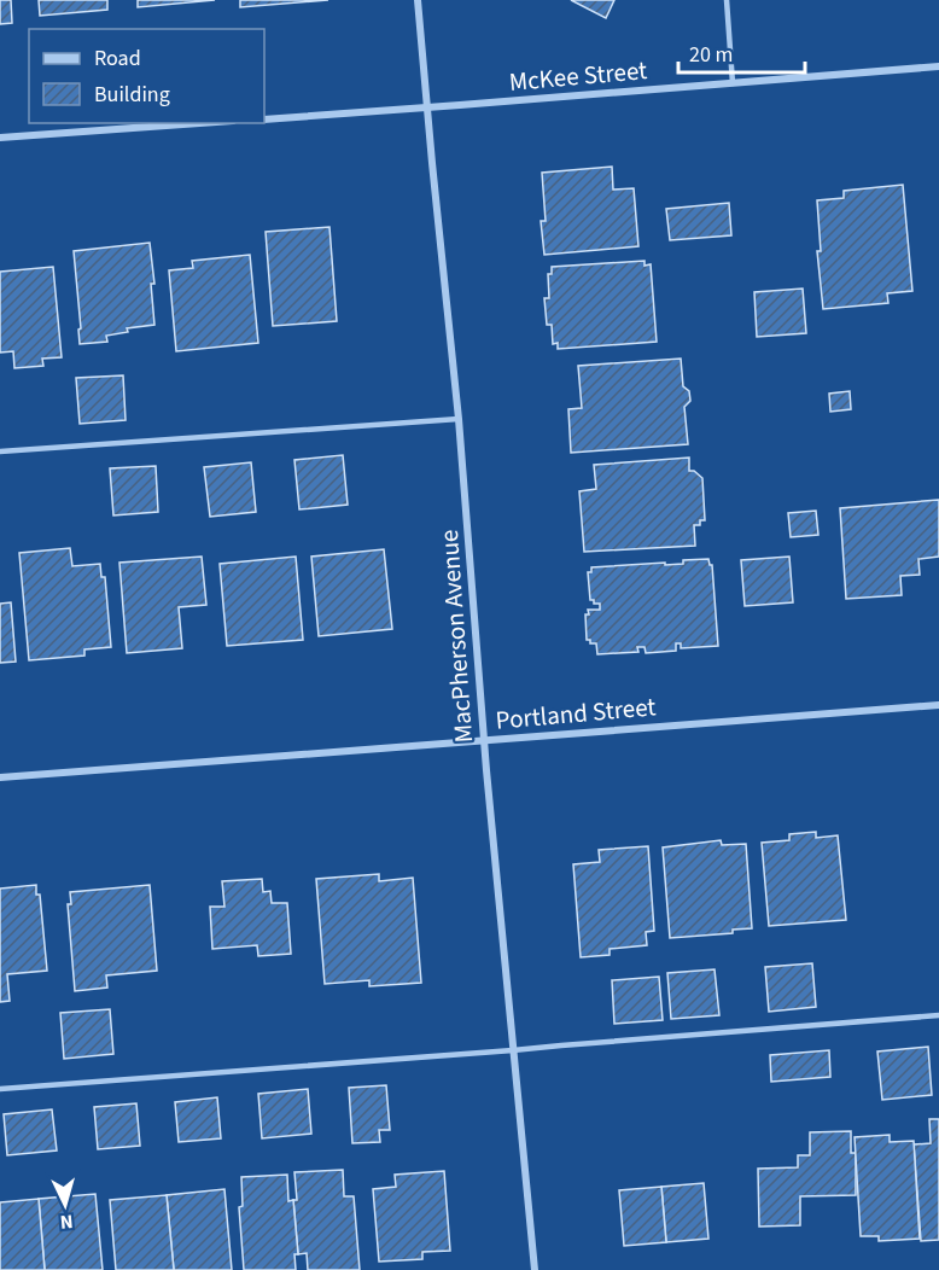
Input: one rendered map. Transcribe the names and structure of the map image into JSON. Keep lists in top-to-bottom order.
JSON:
{
  "streets": {
    "street": ["McKee Street", "MacPherson Avenue", "Portland Street"]
  },
  "crossings": [
    ["McKee Street", "MacPherson Avenue"],
    ["MacPherson Avenue", "Portland Street"]
  ],
  "legend": ["Road", "Building"],
  "scale_bar": "20 m",
  "north": "bottom"
}
